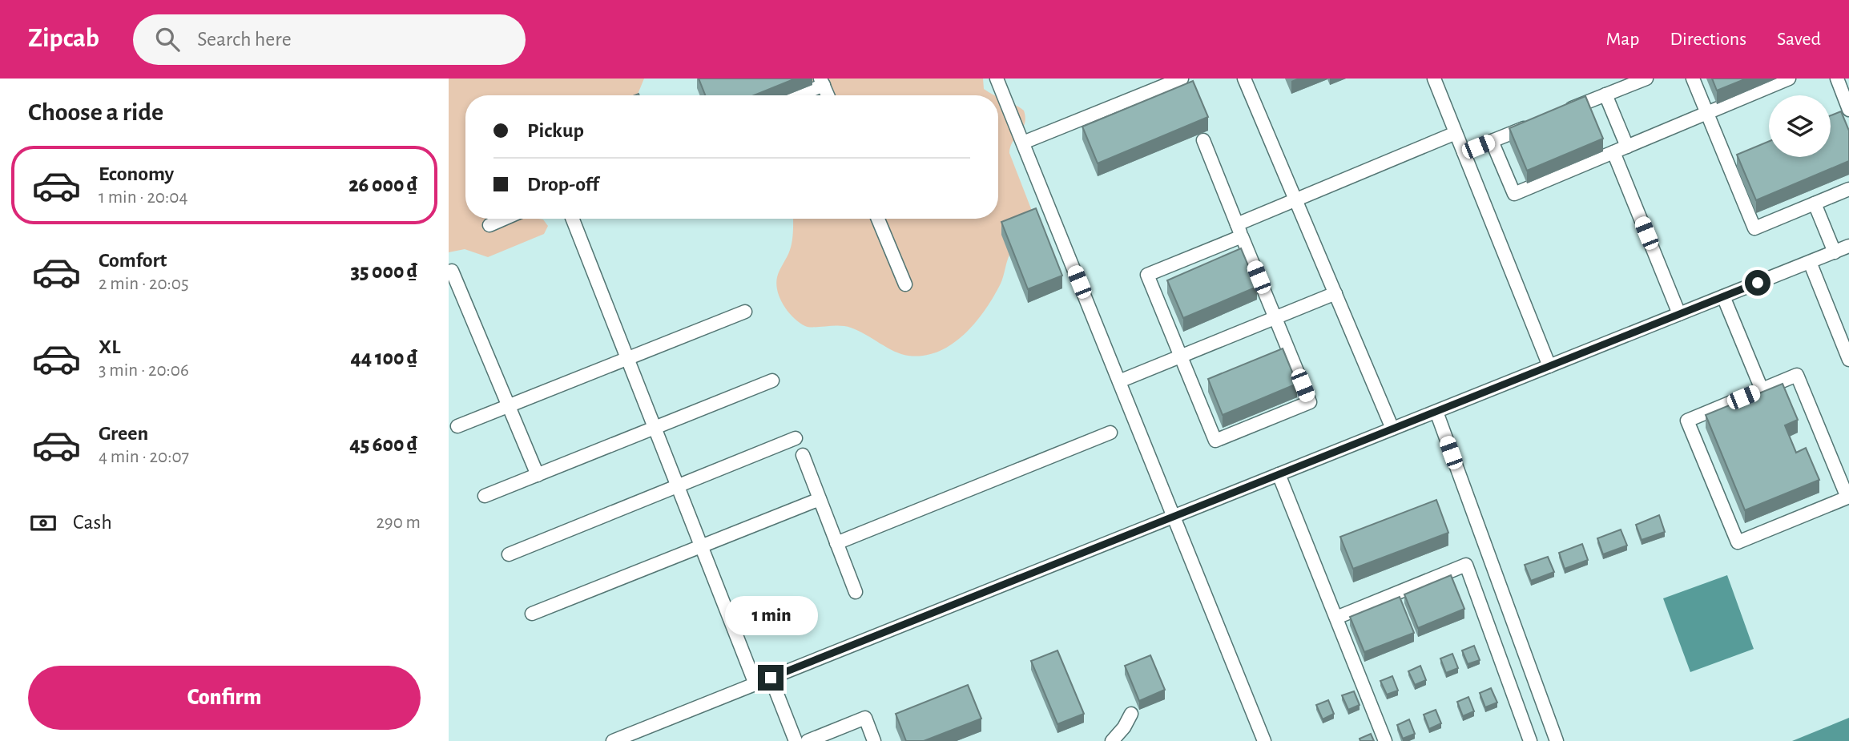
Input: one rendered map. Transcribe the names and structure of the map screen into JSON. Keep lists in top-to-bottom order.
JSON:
{
  "page": {
    "header": "Zipcab",
    "search": "Search here",
    "nav": ["Map", "Directions", "Saved"],
    "heading": "Choose a ride",
    "banner": ["Pickup", "Drop-off"],
    "list": [
      {
        "name": "Economy",
        "note": "1 min · 20:04",
        "value": "26 000 ₫"
      },
      {
        "name": "Comfort",
        "note": "2 min · 20:05",
        "value": "35 000 ₫"
      },
      {
        "name": "XL",
        "note": "3 min · 20:06",
        "value": "44 100 ₫"
      },
      {
        "name": "Green",
        "note": "4 min · 20:07",
        "value": "45 600 ₫"
      }
    ],
    "pay": ["Cash", "290 m"],
    "bubble": "1 min",
    "buttons": "Confirm"
  }
}
